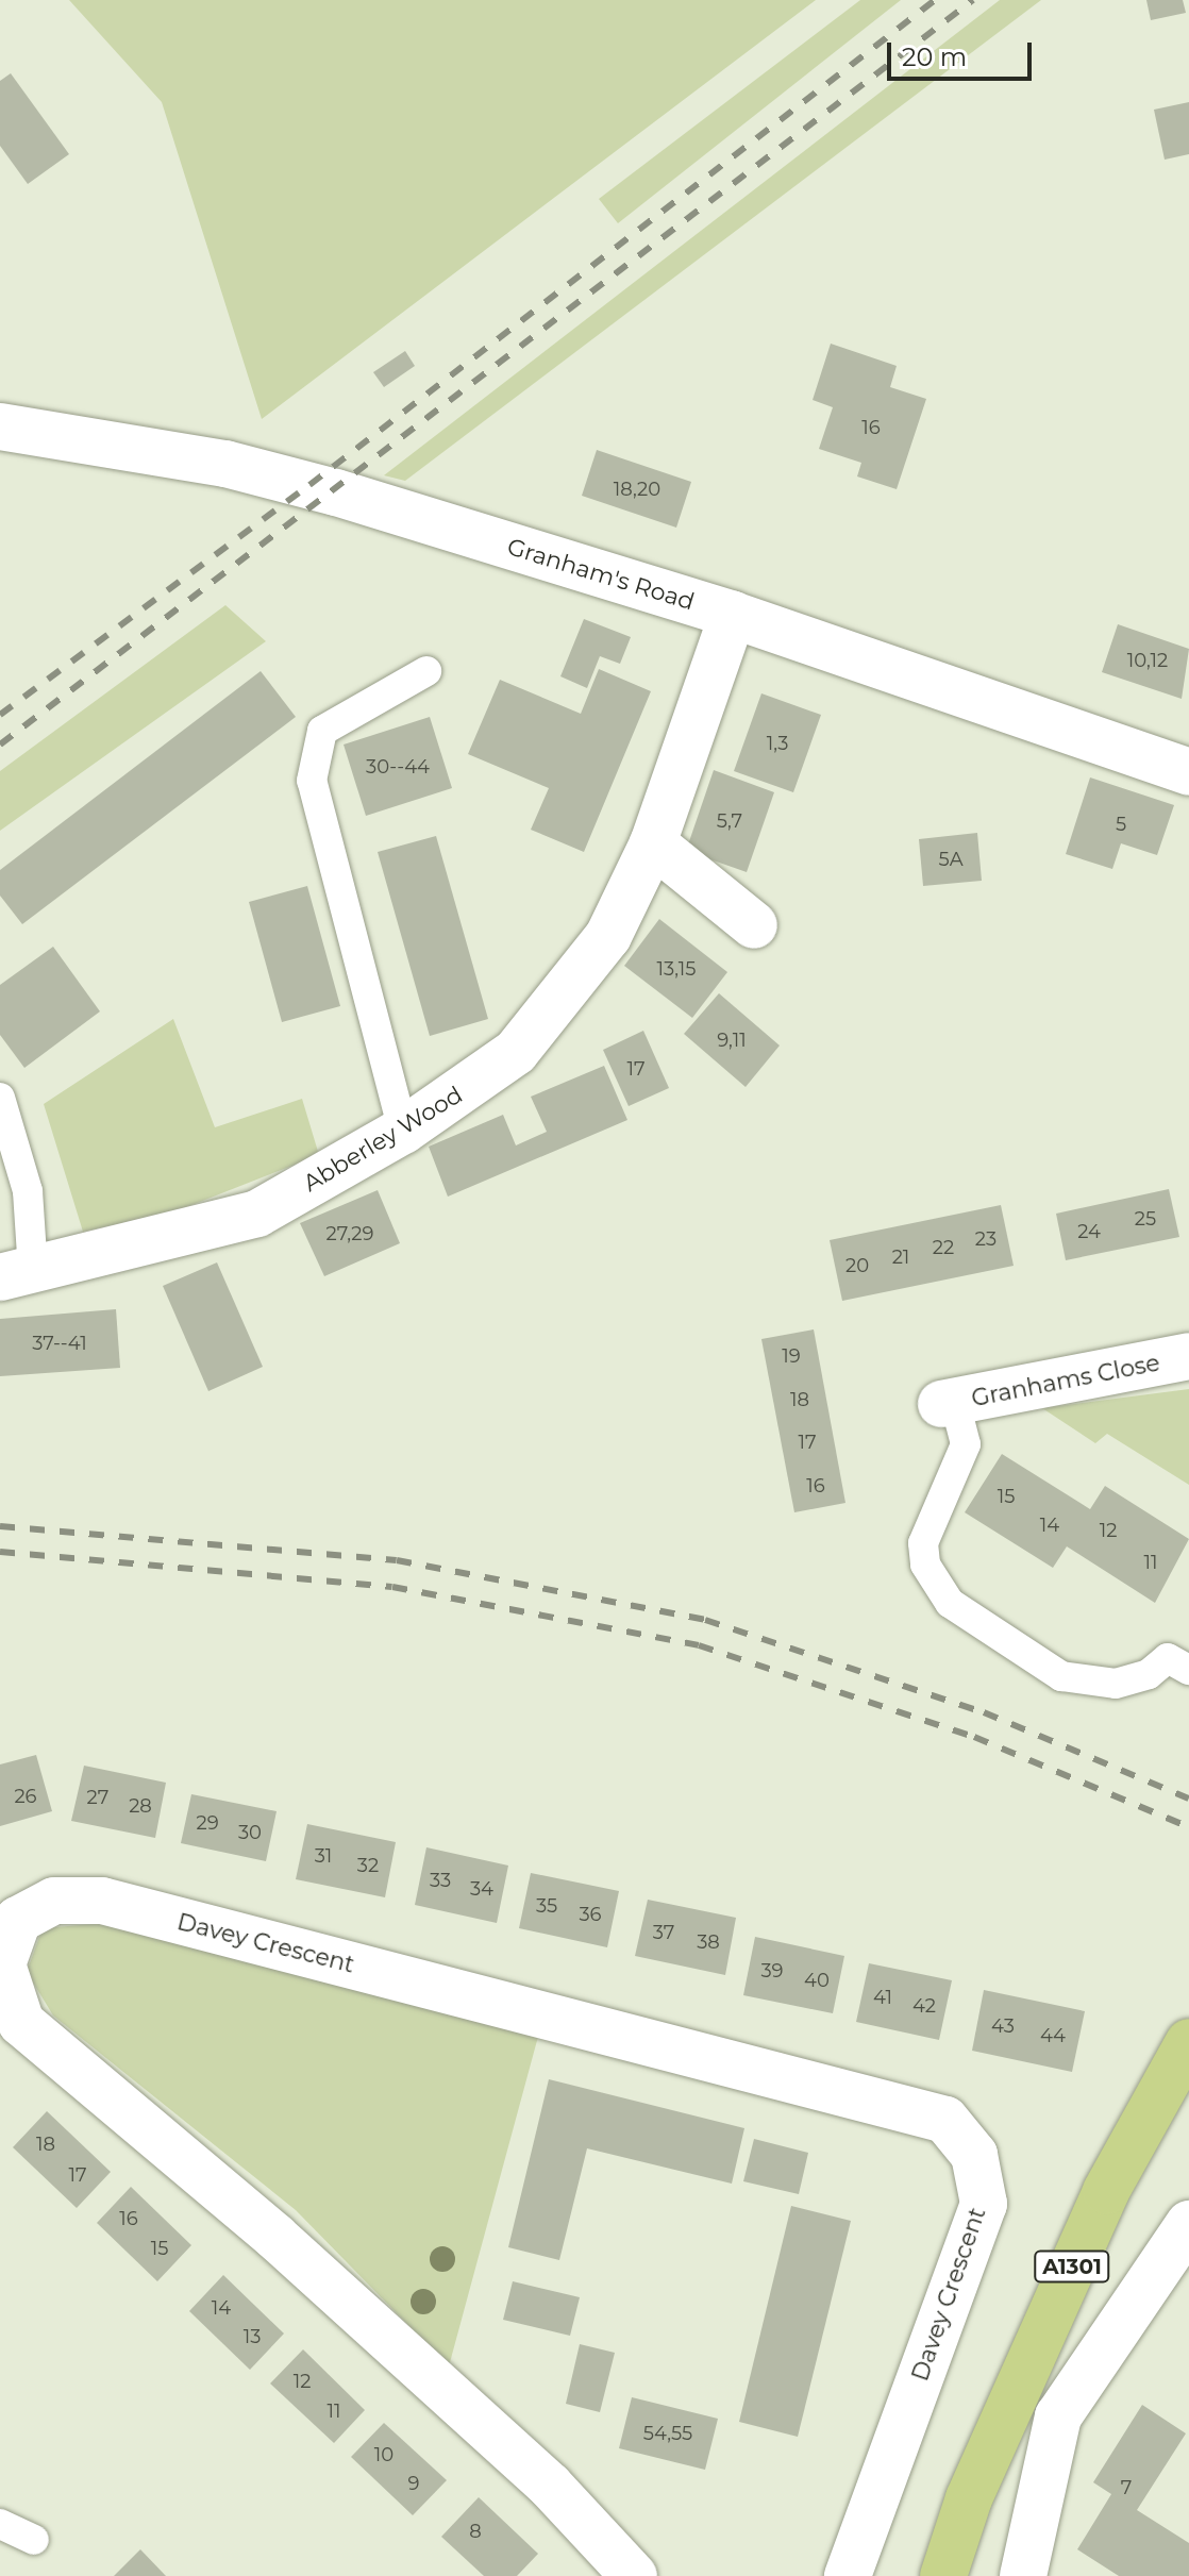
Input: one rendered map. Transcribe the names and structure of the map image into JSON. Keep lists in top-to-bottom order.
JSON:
{
  "streets": {
    "main road": ["A1301"],
    "street": [
      "Granham's Road",
      "Abberley Wood",
      "Granhams Close",
      "Davey Crescent"
    ]
  },
  "crossings": [
    ["Granham's Road", "Abberley Wood"]
  ],
  "house_numbers": [
    "16",
    "18,20",
    "10,12",
    "1,3",
    "30--44",
    "5,7",
    "5",
    "5A",
    "13,15",
    "9,11",
    "17",
    "25",
    "24",
    "27,29",
    "23",
    "22",
    "21",
    "20",
    "37--41",
    "19",
    "18",
    "17",
    "16",
    "15",
    "14",
    "12",
    "11",
    "26",
    "27",
    "28",
    "29",
    "30",
    "31",
    "32",
    "33",
    "34",
    "35",
    "36",
    "37",
    "38",
    "39",
    "40",
    "41",
    "42",
    "43",
    "44",
    "18",
    "17",
    "16",
    "15",
    "14",
    "13",
    "12",
    "11",
    "54,55",
    "10",
    "9",
    "7",
    "8"
  ],
  "scale_bar": "20 m"
}
